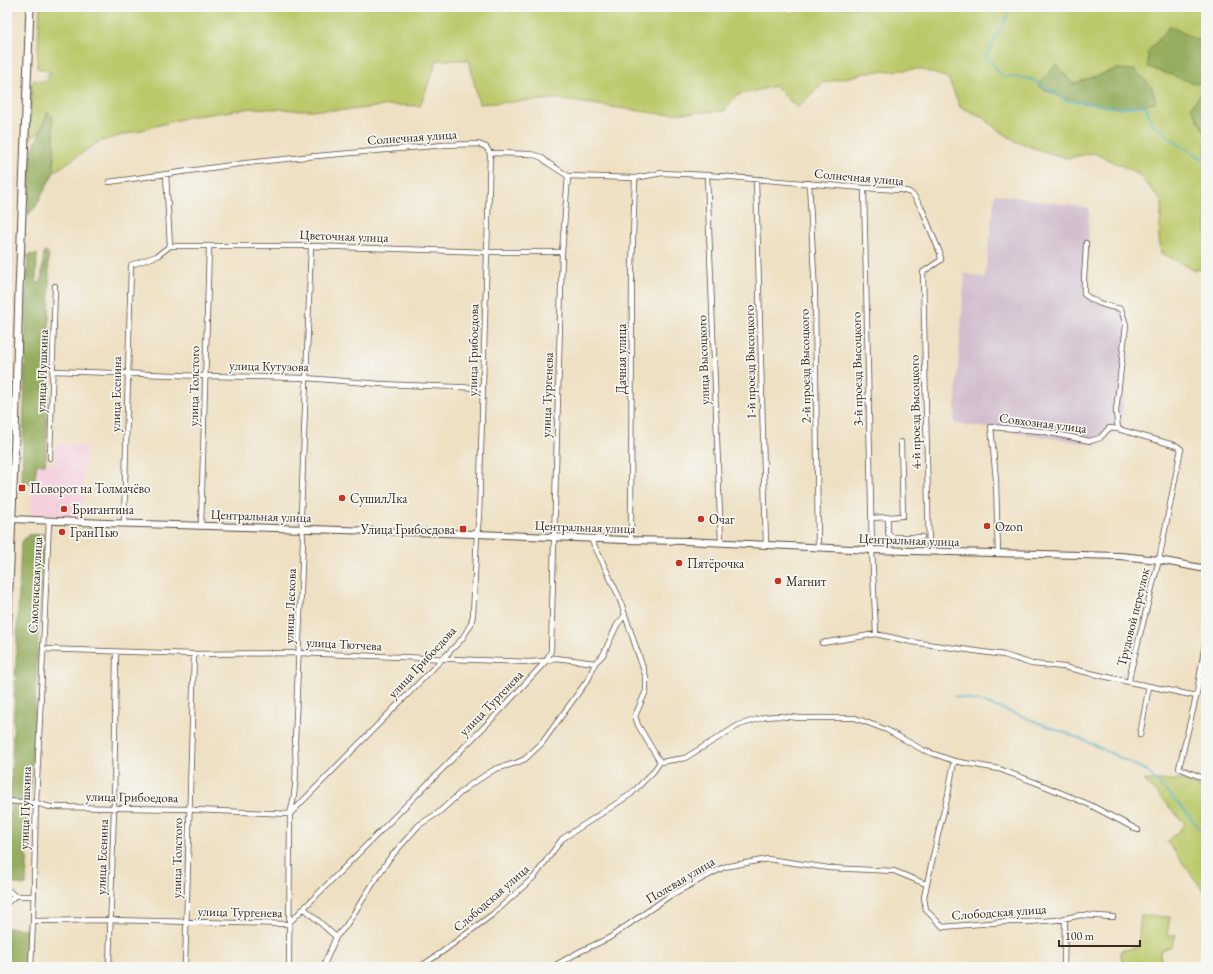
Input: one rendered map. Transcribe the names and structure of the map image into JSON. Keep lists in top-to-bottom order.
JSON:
{
  "streets": {
    "street": [
      "Солнечная улица",
      "Цветочная улица",
      "улица Грибоедова",
      "Дачная улица",
      "улица Высоцкого",
      "1-й проезд Высоцкого",
      "улица Кутузова",
      "2-й проезд Высоцкого",
      "3-й проезд Высоцкого",
      "улица Пушкина",
      "улица Толстого",
      "улица Есенина",
      "улица Тургенева",
      "4-й проезд Высоцкого",
      "Совхозная улица",
      "Центральная улица",
      "Смоленская улица",
      "улица Лескова",
      "Трудовой переулок",
      "улица Тютчева",
      "Полевая улица",
      "Слободская улица"
    ]
  },
  "crossings": [
    ["Солнечная улица", "улица Грибоедова"],
    ["Солнечная улица", "улица Высоцкого"],
    ["Солнечная улица", "1-й проезд Высоцкого"],
    ["Солнечная улица", "2-й проезд Высоцкого"],
    ["Солнечная улица", "3-й проезд Высоцкого"],
    ["Солнечная улица", "улица Тургенева"],
    ["Солнечная улица", "4-й проезд Высоцкого"],
    ["Цветочная улица", "улица Грибоедова"],
    ["Цветочная улица", "улица Толстого"],
    ["Цветочная улица", "улица Есенина"],
    ["Цветочная улица", "улица Тургенева"],
    ["Цветочная улица", "улица Лескова"],
    ["улица Грибоедова", "улица Кутузова"],
    ["улица Грибоедова", "улица Пушкина"],
    ["улица Грибоедова", "улица Толстого"],
    ["улица Грибоедова", "улица Есенина"],
    ["улица Грибоедова", "Центральная улица"],
    ["улица Грибоедова", "улица Лескова"],
    ["улица Грибоедова", "улица Тютчева"],
    ["Дачная улица", "Центральная улица"],
    ["улица Высоцкого", "Центральная улица"],
    ["1-й проезд Высоцкого", "Центральная улица"],
    ["улица Кутузова", "улица Пушкина"],
    ["улица Кутузова", "улица Толстого"],
    ["улица Кутузова", "улица Есенина"],
    ["улица Кутузова", "улица Лескова"],
    ["2-й проезд Высоцкого", "Центральная улица"],
    ["3-й проезд Высоцкого", "Центральная улица"],
    ["улица Пушкина", "улица Тургенева"],
    ["улица Пушкина", "Смоленская улица"],
    ["улица Пушкина", "улица Тютчева"],
    ["улица Толстого", "улица Тургенева"],
    ["улица Толстого", "Центральная улица"],
    ["улица Толстого", "улица Тютчева"],
    ["улица Есенина", "улица Тургенева"],
    ["улица Есенина", "Центральная улица"],
    ["улица Есенина", "улица Тютчева"],
    ["улица Тургенева", "Центральная улица"],
    ["улица Тургенева", "улица Лескова"],
    ["улица Тургенева", "улица Тютчева"],
    ["4-й проезд Высоцкого", "Центральная улица"],
    ["Совхозная улица", "Центральная улица"],
    ["Центральная улица", "Смоленская улица"],
    ["Центральная улица", "улица Лескова"],
    ["Центральная улица", "Трудовой переулок"],
    ["Смоленская улица", "улица Тютчева"],
    ["улица Лескова", "улица Тютчева"],
    ["Полевая улица", "Слободская улица"]
  ],
  "places": {
    "transit": ["Поворот на Толмачёво", "Улица Грибоедова"],
    "other": [
      "СушилЛка",
      "Бригантина",
      "Очаг",
      "Ozon",
      "ГранПью",
      "Пятёрочка",
      "Магнит"
    ]
  },
  "scale_bar": "100 m"
}
